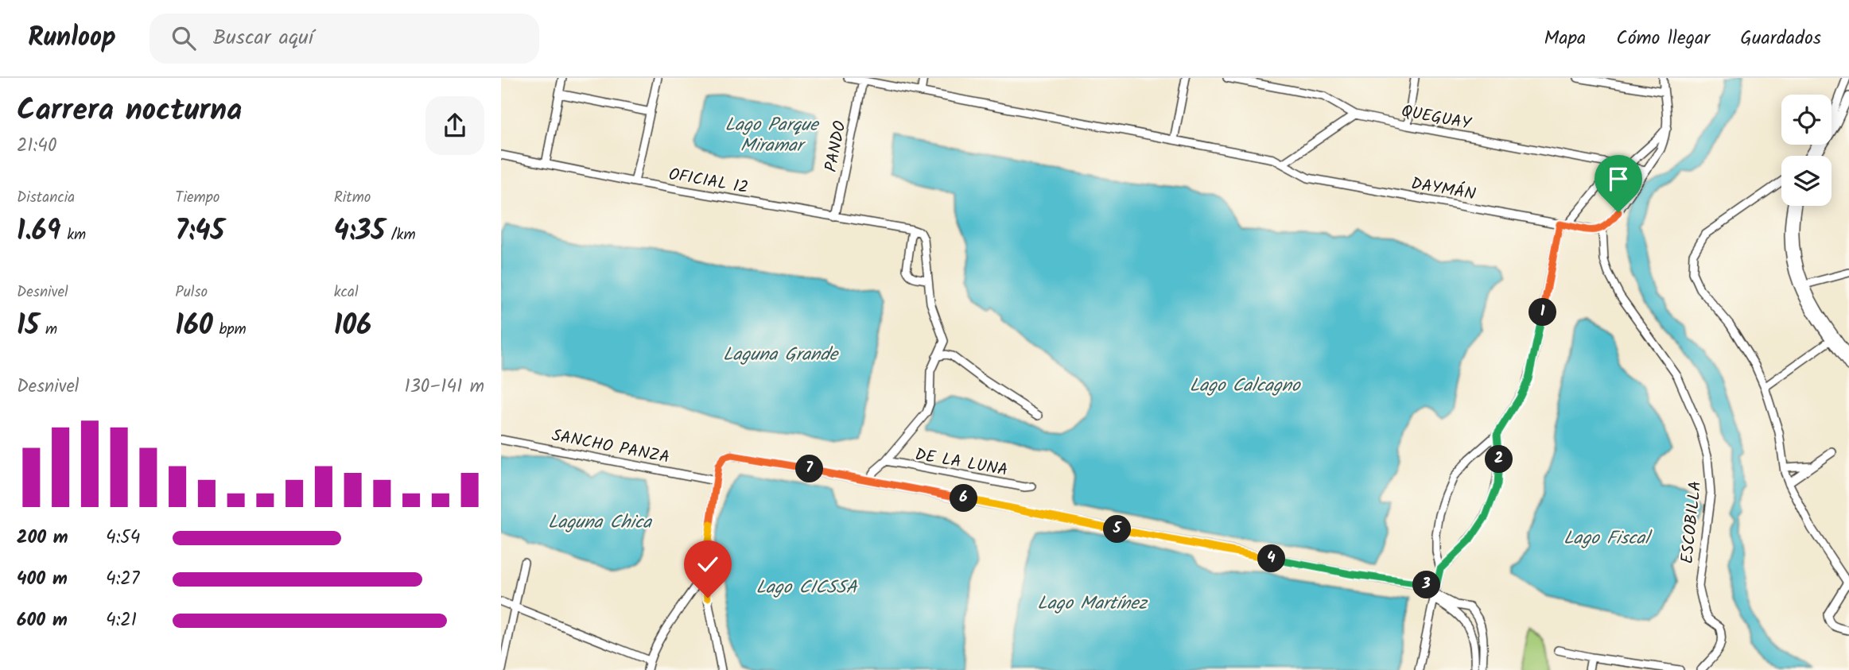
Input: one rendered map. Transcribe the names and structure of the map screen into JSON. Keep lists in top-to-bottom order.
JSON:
{
  "streets": {
    "street": [
      "QUEGUAY",
      "PANDO",
      "OFICIAL 12",
      "DAYMÁN",
      "SANCHO PANZA",
      "DE LA LUNA",
      "ESCOBILLA"
    ]
  },
  "crossings": [
    ["PANDO", "OFICIAL 12"],
    ["PANDO", "DAYMÁN"],
    ["DAYMÁN", "ESCOBILLA"]
  ],
  "water": [
    "Lago Parque Miramar",
    "Laguna Grande",
    "Lago Calcagno",
    "Laguna Chica",
    "Lago Fiscal",
    "Lago CICSSA",
    "Lago Martínez"
  ],
  "page": {
    "header": "Runloop",
    "search": "Buscar aquí",
    "nav": ["Mapa", "Cómo llegar", "Guardados"],
    "heading": ["Carrera nocturna", "21:40"],
    "stats": [
      ["Distancia", "1.69 km"],
      ["Tiempo", "7:45"],
      ["Ritmo", "4:35 /km"],
      ["Desnivel", "15 m"],
      ["Pulso", "160 bpm"],
      ["kcal", "106"]
    ],
    "pins": [
      "1",
      "2",
      "7",
      "6",
      "5",
      "4",
      "3"
    ],
    "chart": ["Desnivel", "130–141 m"],
    "list": [
      {
        "name": "200 m",
        "note": "4:54"
      },
      {
        "name": "400 m",
        "note": "4:27"
      },
      {
        "name": "600 m",
        "note": "4:21"
      }
    ]
  }
}
